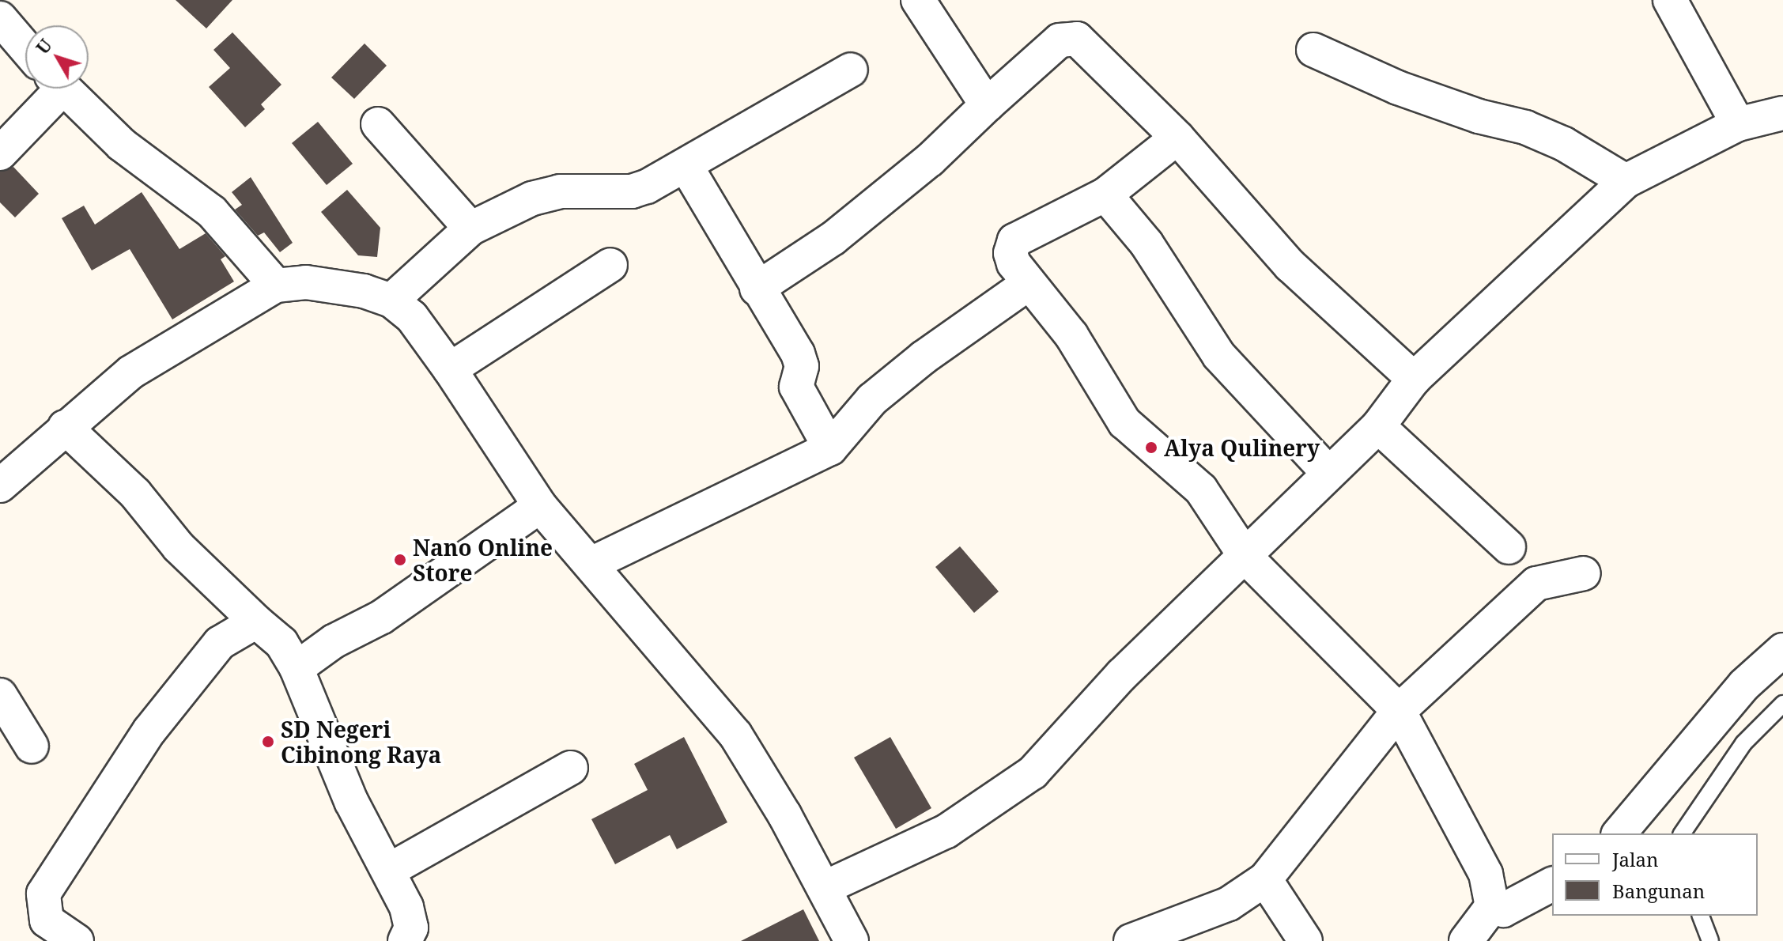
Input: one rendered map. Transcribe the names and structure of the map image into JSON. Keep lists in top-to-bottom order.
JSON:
{
  "places": ["Alya Qulinery", "Nano Online Store", "SD Negeri Cibinong Raya"],
  "legend": ["Jalan", "Bangunan"],
  "north": "top left"
}
